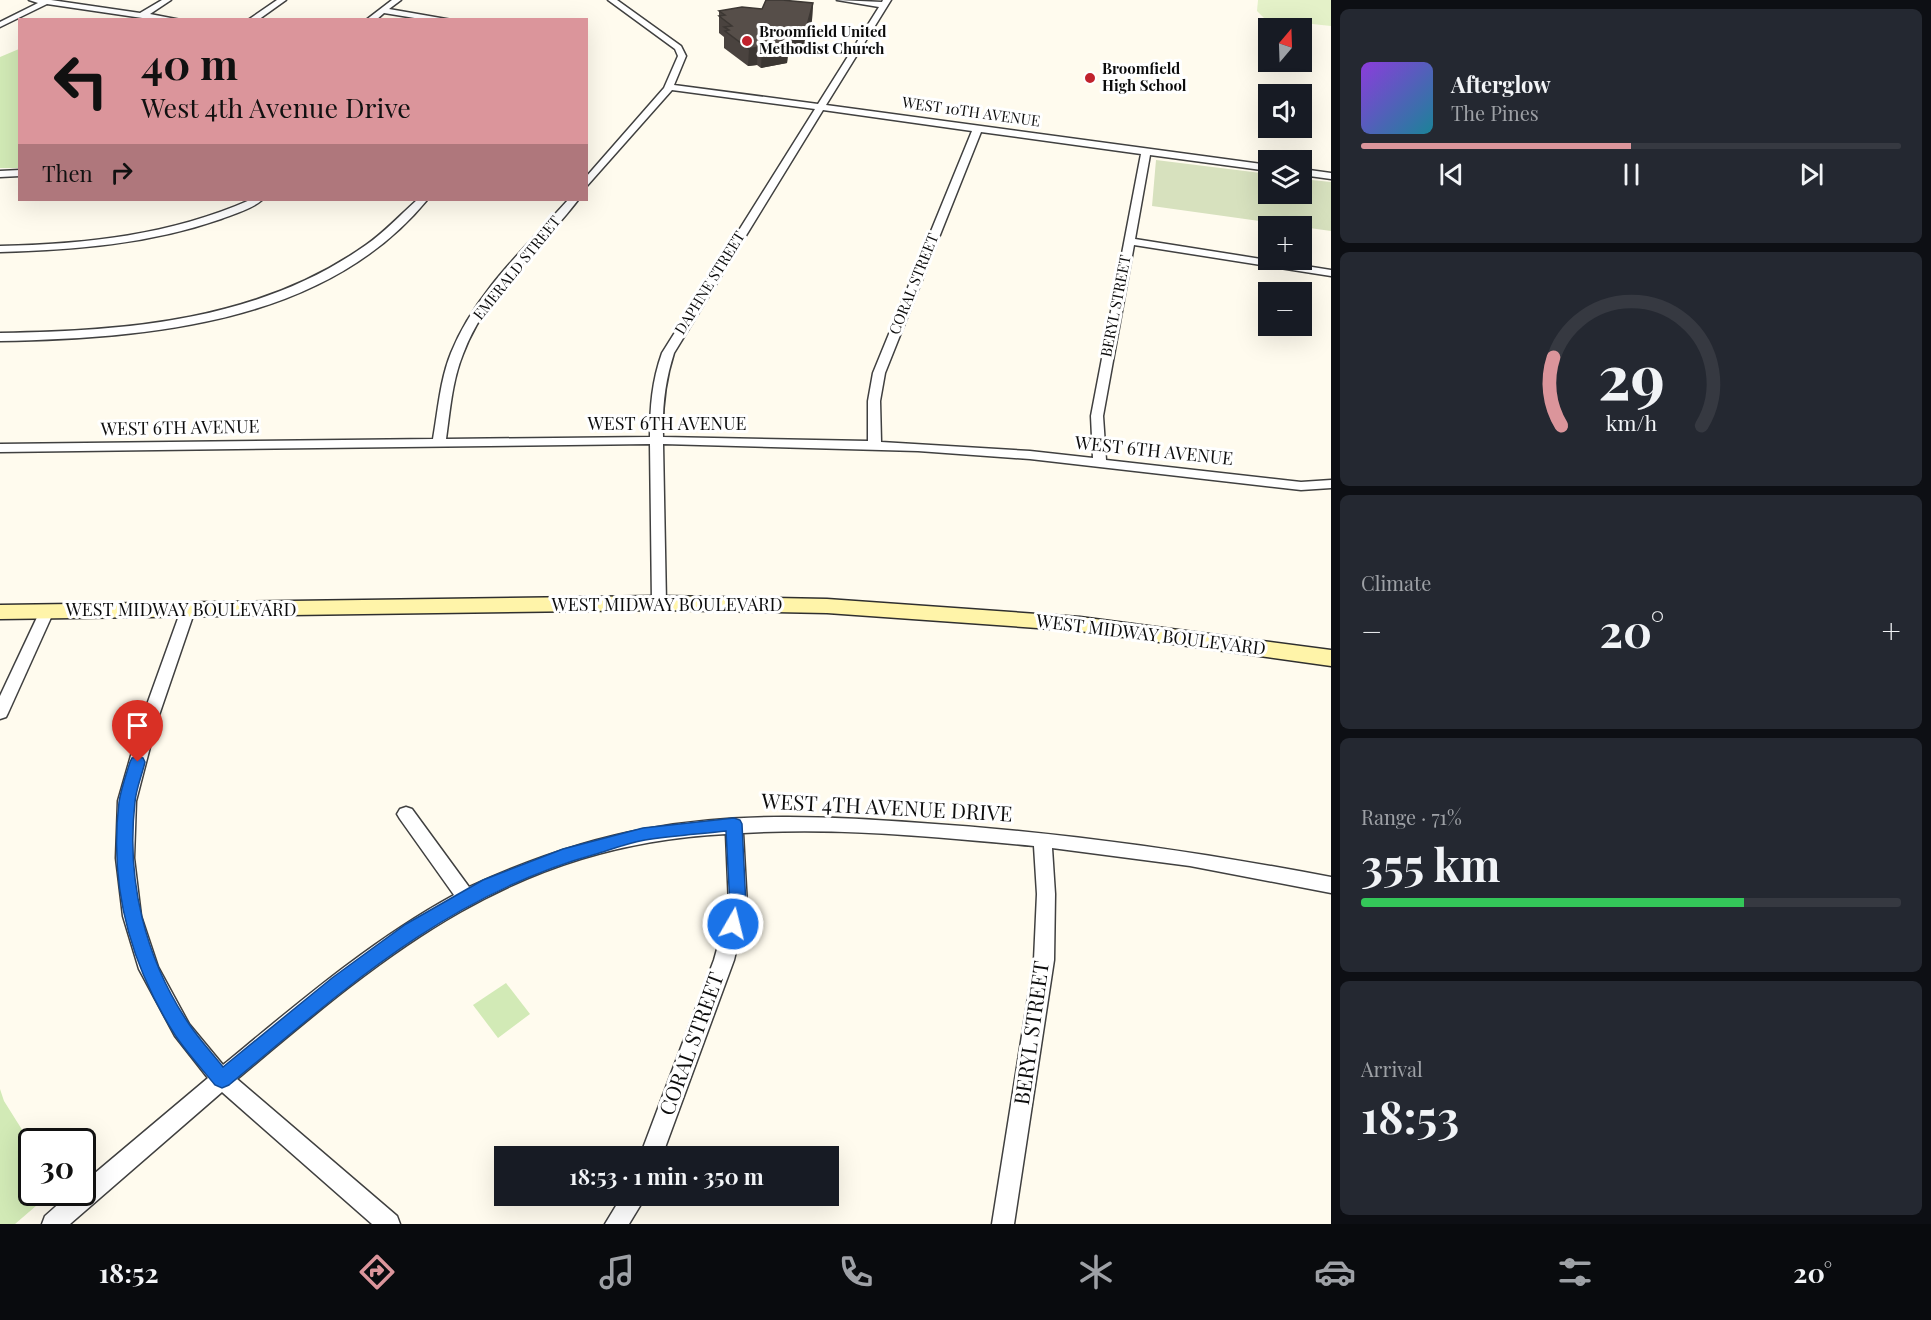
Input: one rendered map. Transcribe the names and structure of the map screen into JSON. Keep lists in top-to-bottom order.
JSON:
{
  "streets": {
    "main road": ["WEST MIDWAY BOULEVARD"],
    "street": [
      "WEST 10TH AVENUE",
      "EMERALD STREET",
      "DAPHNE STREET",
      "CORAL STREET",
      "BERYL STREET",
      "WEST 6TH AVENUE",
      "WEST 4TH AVENUE DRIVE"
    ]
  },
  "crossings": [
    ["WEST 10TH AVENUE", "DAPHNE STREET"],
    ["WEST 10TH AVENUE", "CORAL STREET"],
    ["WEST 10TH AVENUE", "BERYL STREET"],
    ["EMERALD STREET", "WEST 6TH AVENUE"],
    ["DAPHNE STREET", "WEST 6TH AVENUE"],
    ["DAPHNE STREET", "WEST MIDWAY BOULEVARD"],
    ["CORAL STREET", "WEST 6TH AVENUE"],
    ["CORAL STREET", "WEST 4TH AVENUE DRIVE"],
    ["BERYL STREET", "WEST 6TH AVENUE"],
    ["BERYL STREET", "WEST 4TH AVENUE DRIVE"]
  ],
  "places": ["Broomfield United Methodist Church", "Broomfield High School"],
  "north": "top",
  "page": {
    "map_buttons": ["+", "−"],
    "turn": ["40 m", "West 4th Avenue Drive"],
    "song": ["Afterglow", "The Pines"],
    "then": "Then",
    "tile": [
      "Climate",
      ["Range · 71%", "355 km"],
      ["Arrival", "18:53"]
    ],
    "heat": ["−", "20°", "+"],
    "limit": "30",
    "trip": "18:53 · 1 min · 350 m",
    "tabs": ["18:52", "20°"],
    "gauge": ["29", "km/h"]
  }
}
